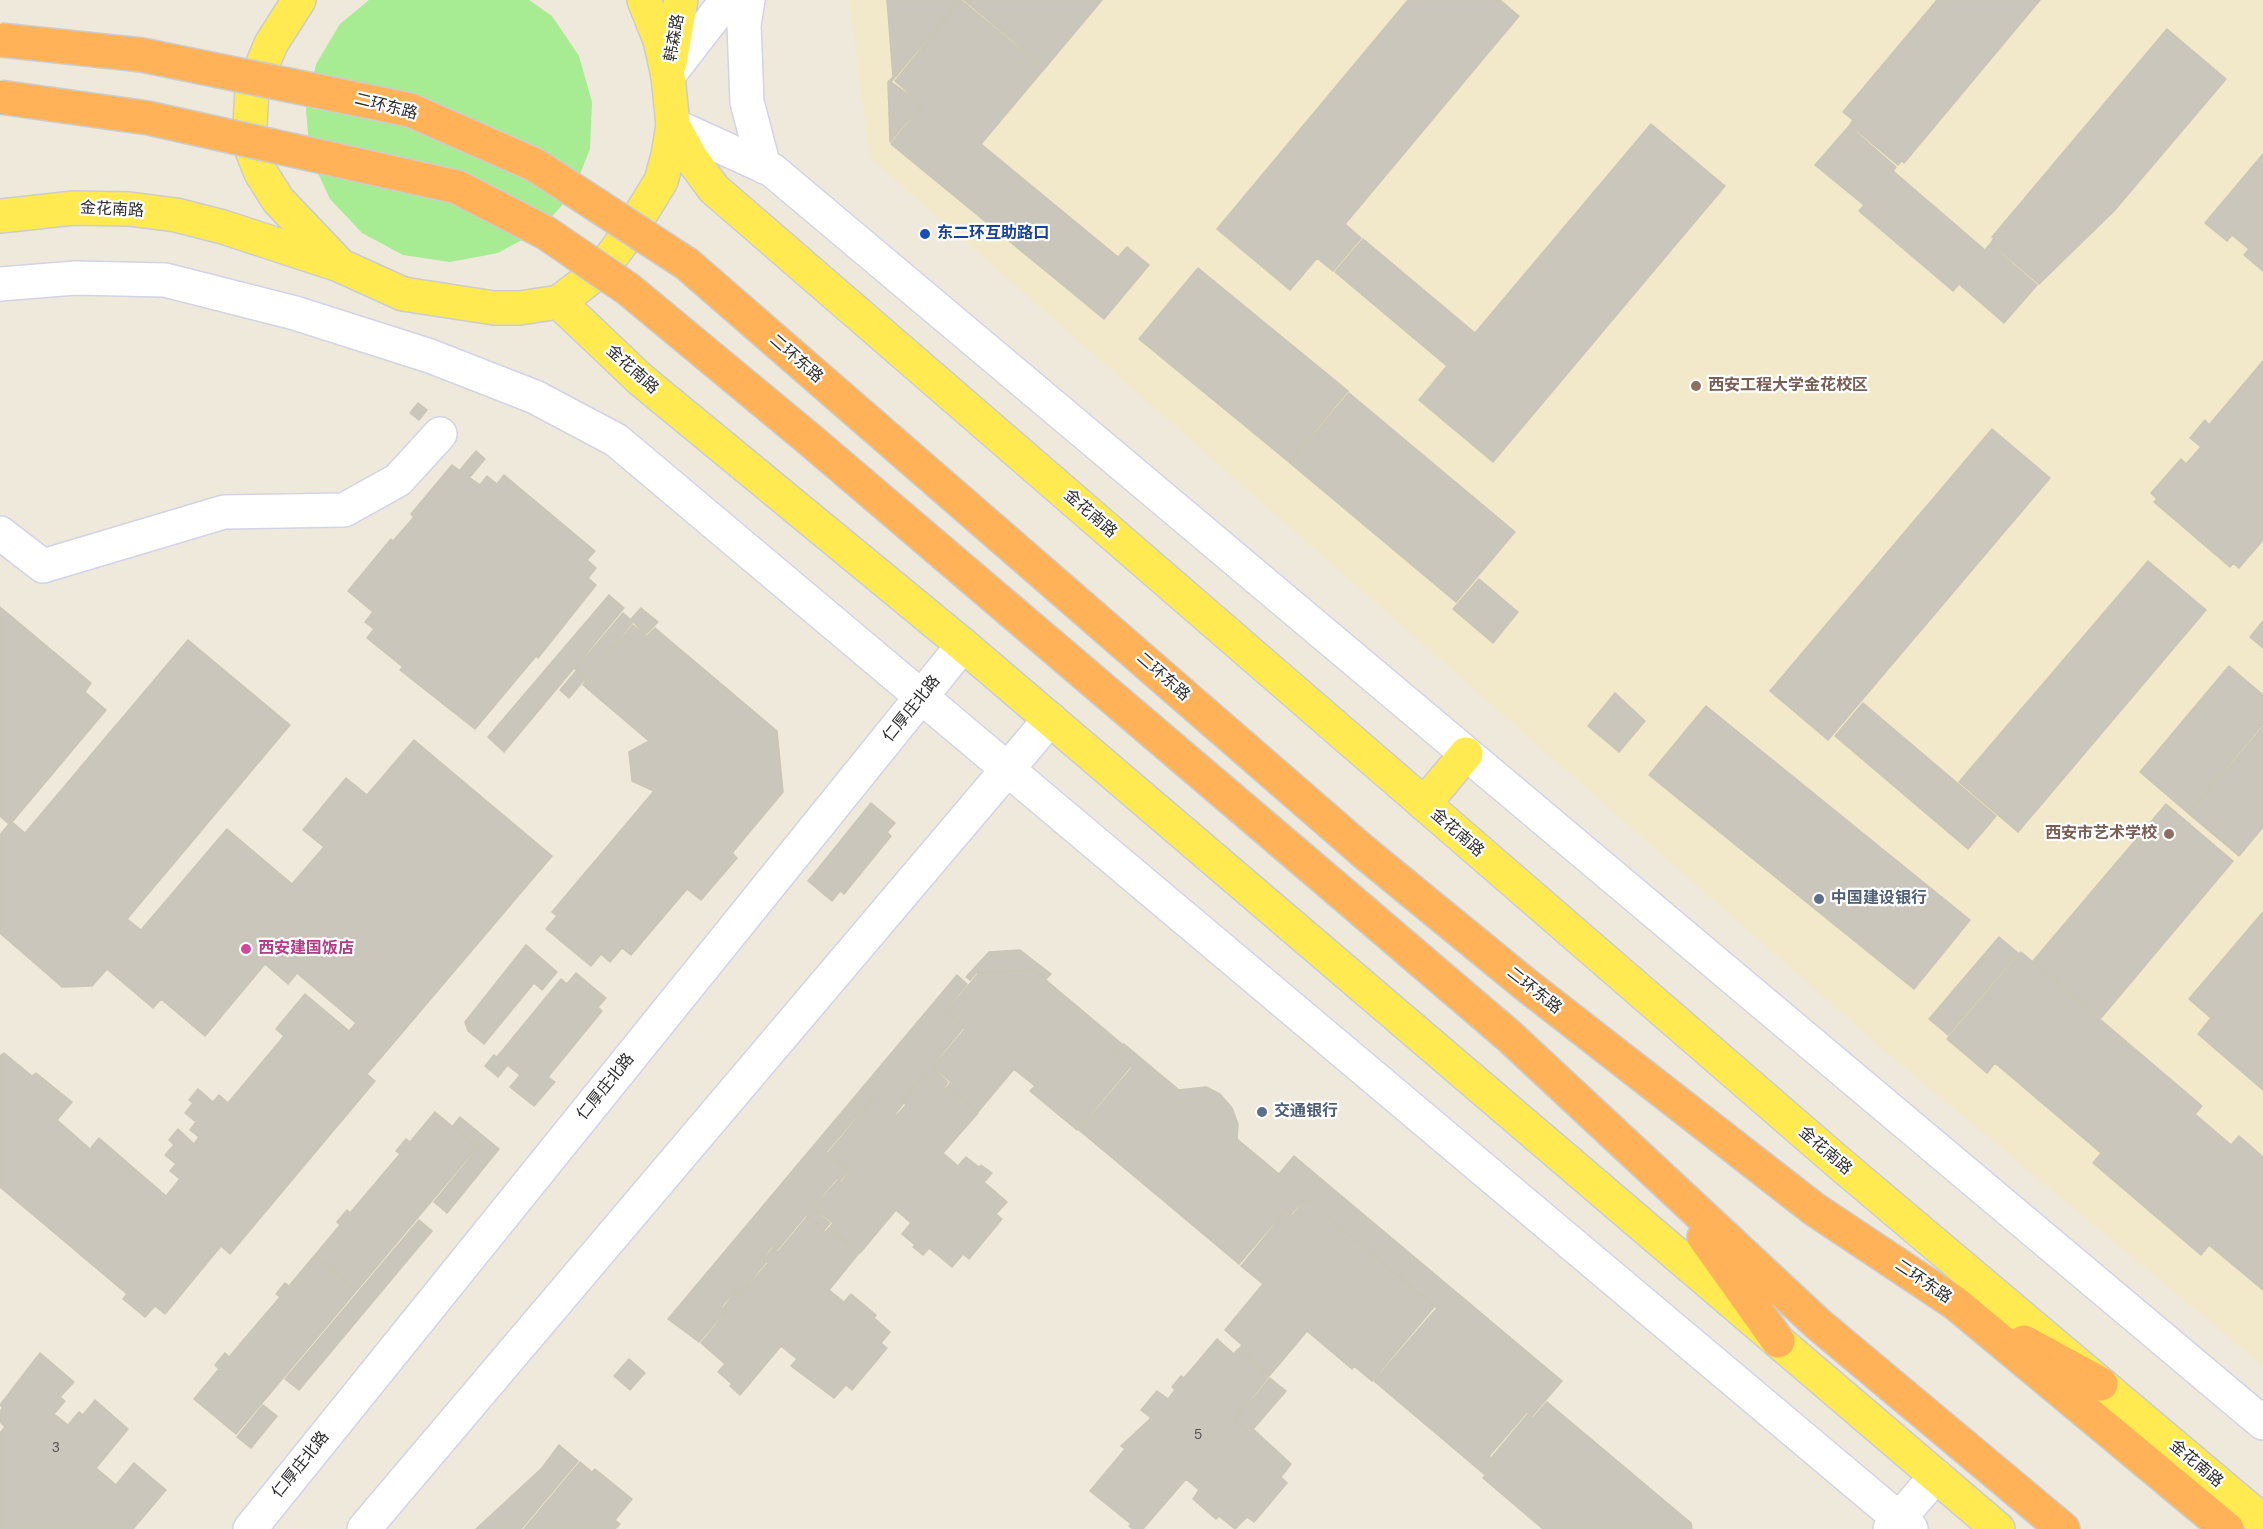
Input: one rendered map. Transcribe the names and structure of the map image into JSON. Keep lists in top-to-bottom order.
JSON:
{
  "streets": {
    "highway": ["二环东路"],
    "main road": ["韩森路", "金花南路"],
    "street": ["仁厚庄北路"]
  },
  "crossings": [
    ["金花南路", "仁厚庄北路"]
  ],
  "places": [
    "东二环互助路口",
    "西安工程大学金花校区",
    "西安市艺术学校",
    "中国建设银行",
    "西安建国饭店",
    "交通银行"
  ],
  "house_numbers": ["5", "3"]
}
